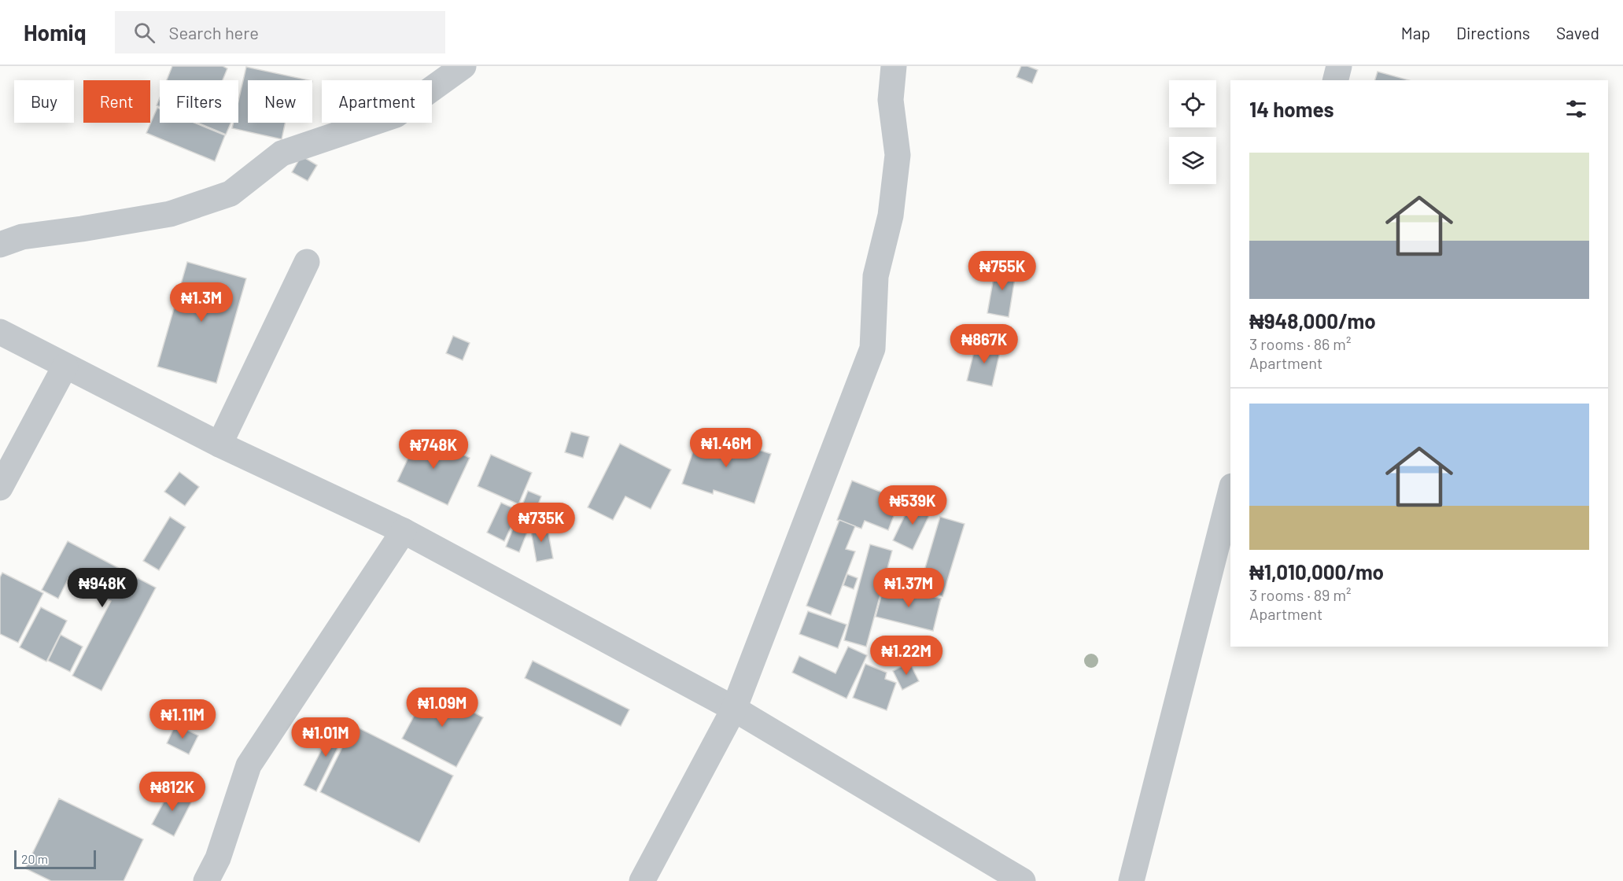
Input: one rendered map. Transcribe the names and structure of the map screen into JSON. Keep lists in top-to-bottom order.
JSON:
{
  "scale_bar": "20 m",
  "page": {
    "header": "Homiq",
    "search": "Search here",
    "nav": ["Map", "Directions", "Saved"],
    "chip": [
      "Buy",
      "Rent",
      "Filters",
      "New",
      "Apartment"
    ],
    "heading": "14 homes",
    "list": [
      {
        "name": "₦948,000/mo",
        "note": "3 rooms · 86 m² · Apartment"
      },
      {
        "name": "₦1,010,000/mo",
        "note": "3 rooms · 89 m² · Apartment"
      }
    ],
    "price": [
      "₦755K",
      "₦1.3M",
      "₦867K",
      "₦1.46M",
      "₦748K",
      "₦539K",
      "₦735K",
      "₦948K",
      "₦1.37M",
      "₦1.22M",
      "₦1.09M",
      "₦1.11M",
      "₦1.01M",
      "₦812K"
    ],
    "scale": "20 m"
  }
}
